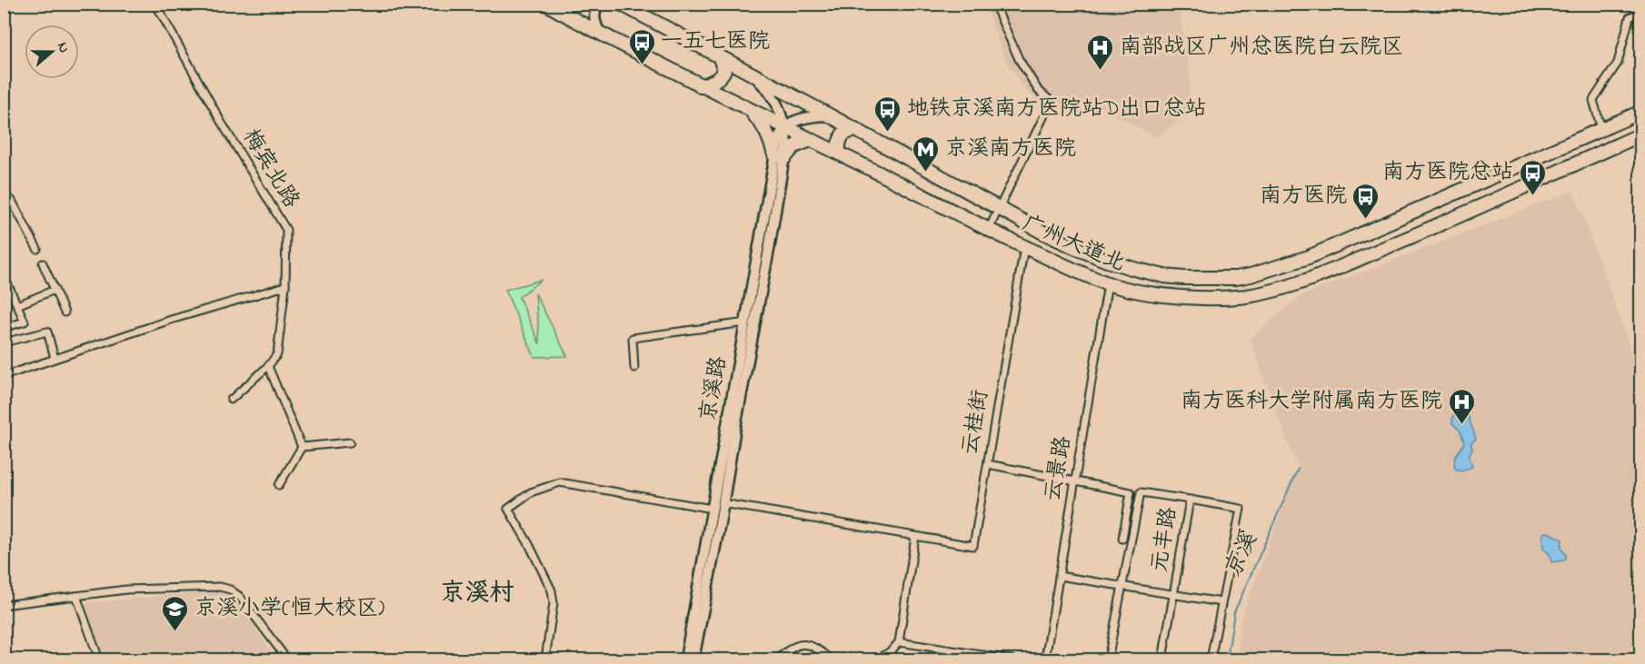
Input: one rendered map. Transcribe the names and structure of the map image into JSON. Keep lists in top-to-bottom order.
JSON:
{
  "streets": {
    "highway": ["广州大道北"],
    "main road": ["京溪路"],
    "street": [
      "梅宾北路",
      "云桂街",
      "云景路",
      "元丰路"
    ]
  },
  "crossings": [
    ["广州大道北", "京溪路"],
    ["广州大道北", "云桂街"],
    ["广州大道北", "云景路"],
    ["京溪路", "云桂街"]
  ],
  "districts": ["京溪村"],
  "water": ["京溪"],
  "places": {
    "bus stop": [
      "一五七医院",
      "地铁京溪南方医院站D出口总站",
      "南方医院总站",
      "南方医院"
    ],
    "hospital": ["南部战区广州总医院白云院区", "南方医科大学附属南方医院"],
    "metro station": ["京溪南方医院"],
    "school or university": ["京溪小学(恒大校区)"]
  },
  "north": "right"
}
